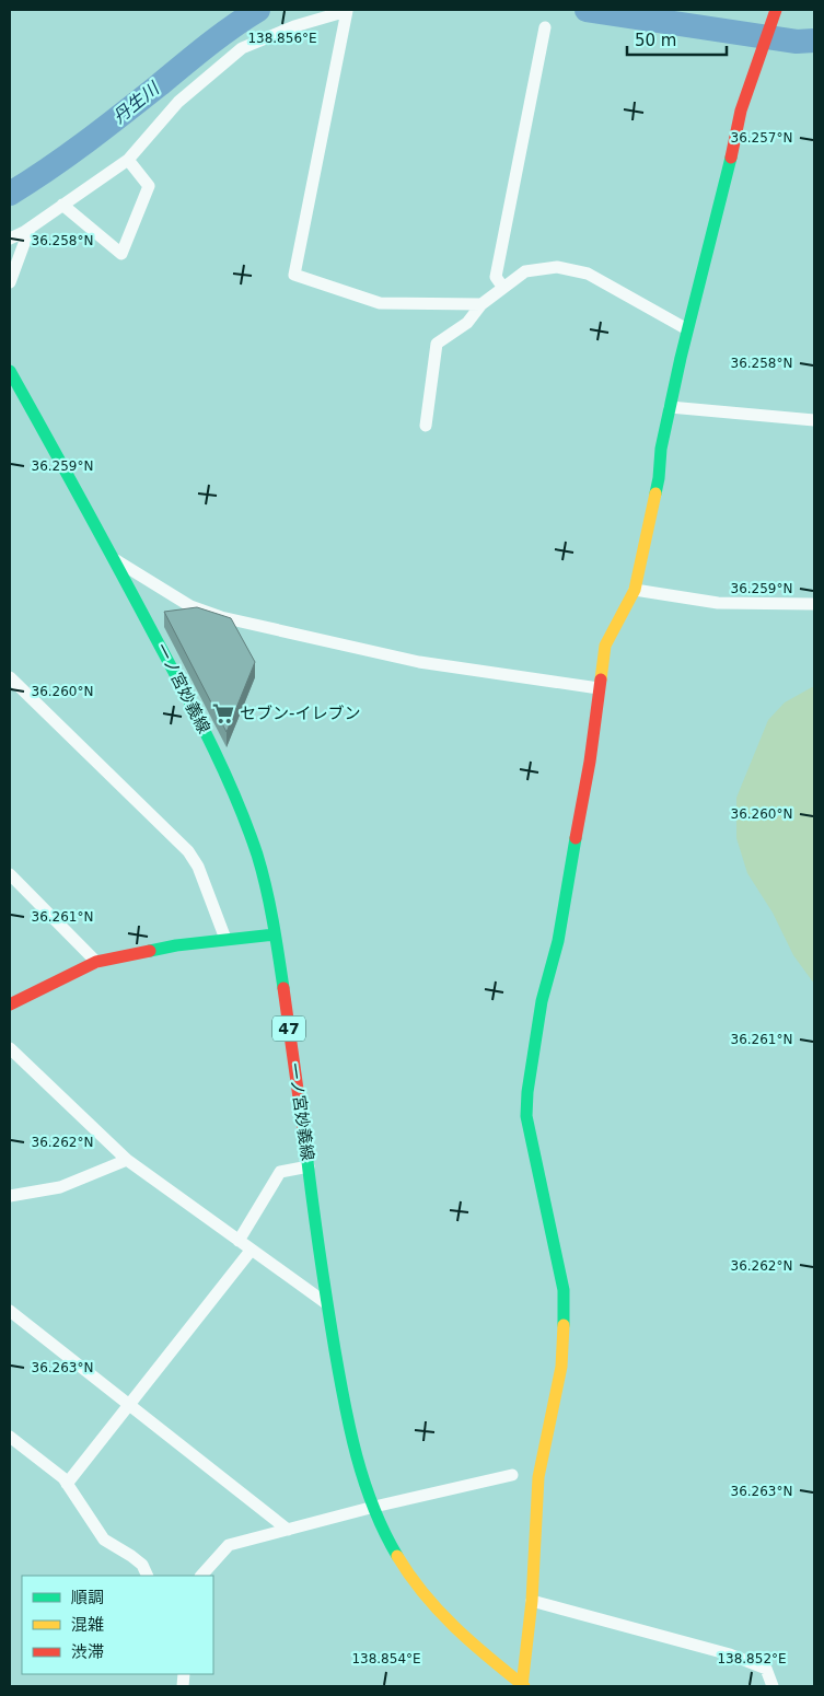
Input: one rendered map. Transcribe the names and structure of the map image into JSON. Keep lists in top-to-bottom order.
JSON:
{
  "streets": {
    "street": ["一ノ宮妙義線", "47"]
  },
  "water": ["丹生川"],
  "places": {
    "supermarket": ["セブン-イレブン"]
  },
  "legend": ["順調", "混雑", "渋滞"],
  "scale_bar": "50 m",
  "coordinates": [
    "138.856°E",
    "36.257°N",
    "36.258°N",
    "36.259°N",
    "36.260°N",
    "36.261°N",
    "36.262°N",
    "36.263°N",
    "138.854°E",
    "138.852°E"
  ]
}
